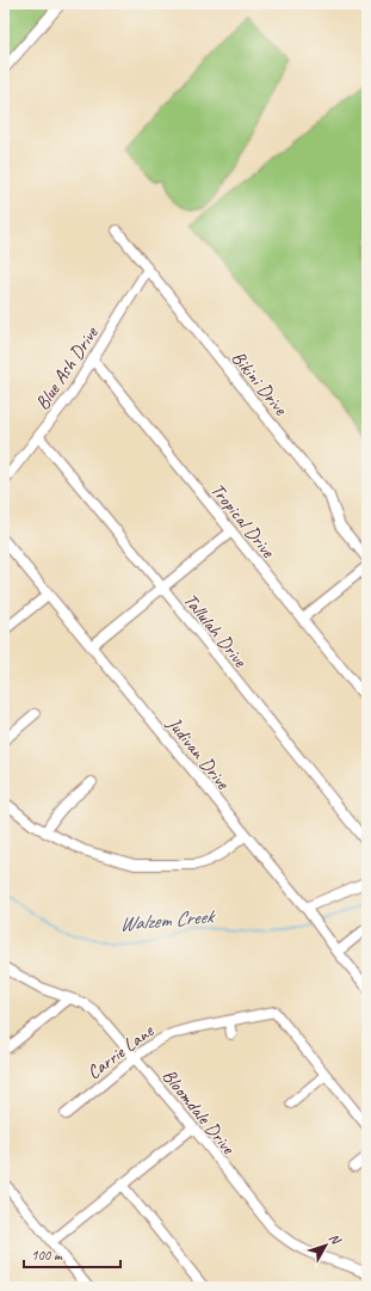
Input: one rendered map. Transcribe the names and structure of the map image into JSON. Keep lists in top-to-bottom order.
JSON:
{
  "streets": {
    "street": [
      "Blue Ash Drive",
      "Bikini Drive",
      "Tropical Drive",
      "Tallulah Drive",
      "Judivan Drive",
      "Carrie Lane",
      "Bloomdale Drive"
    ]
  },
  "crossings": [
    ["Blue Ash Drive", "Bikini Drive"],
    ["Blue Ash Drive", "Tropical Drive"],
    ["Blue Ash Drive", "Tallulah Drive"],
    ["Carrie Lane", "Bloomdale Drive"]
  ],
  "water": ["Walzem Creek"],
  "scale_bar": "100 m",
  "north": "top right"
}
